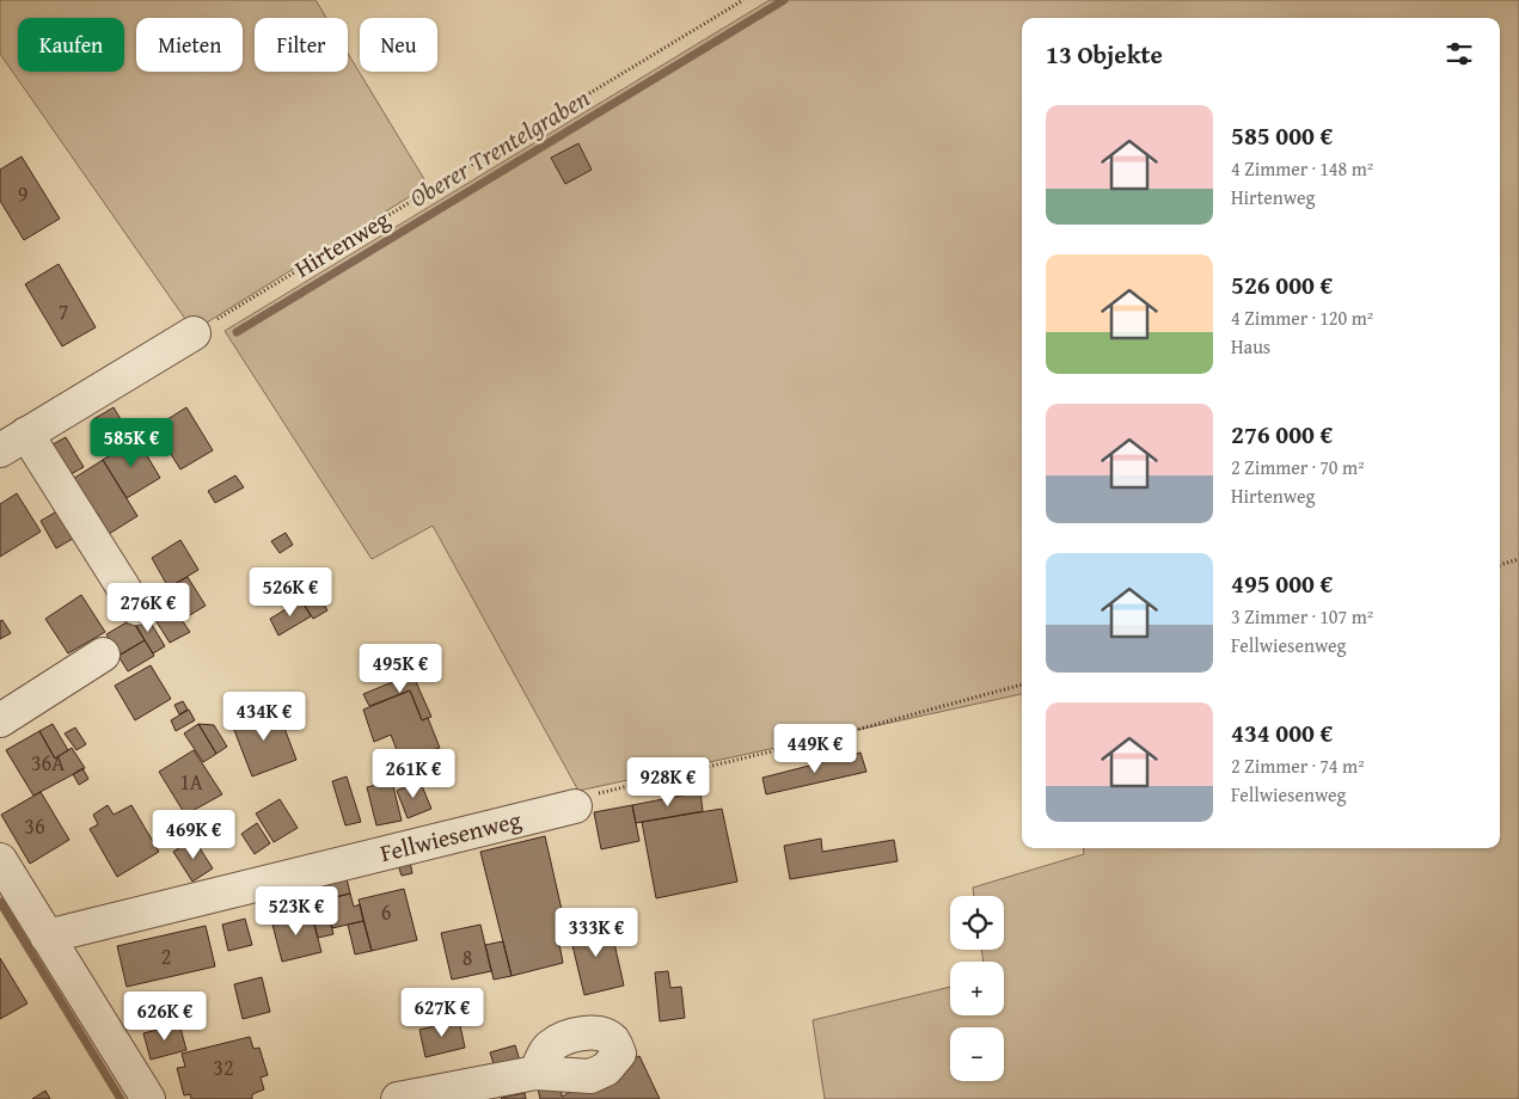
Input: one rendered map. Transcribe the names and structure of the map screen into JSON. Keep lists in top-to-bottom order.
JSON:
{
  "streets": {
    "street": ["Fellwiesenweg"],
    "path": ["Hirtenweg"]
  },
  "water": ["Oberer Trentelgraben"],
  "house_numbers": [
    "9",
    "7",
    "36A",
    "1A",
    "36",
    "6",
    "2",
    "8",
    "32"
  ],
  "page": {
    "chip": [
      "Kaufen",
      "Mieten",
      "Filter",
      "Neu"
    ],
    "heading": "13 Objekte",
    "list": [
      {
        "name": "585 000 €",
        "note": "4 Zimmer · 148 m² · Hirtenweg"
      },
      {
        "name": "526 000 €",
        "note": "4 Zimmer · 120 m² · Haus"
      },
      {
        "name": "276 000 €",
        "note": "2 Zimmer · 70 m² · Hirtenweg"
      },
      {
        "name": "495 000 €",
        "note": "3 Zimmer · 107 m² · Fellwiesenweg"
      },
      {
        "name": "434 000 €",
        "note": "2 Zimmer · 74 m² · Fellwiesenweg"
      }
    ],
    "price": [
      "585K €",
      "526K €",
      "276K €",
      "495K €",
      "434K €",
      "449K €",
      "261K €",
      "928K €",
      "469K €",
      "523K €",
      "333K €",
      "627K €",
      "626K €"
    ],
    "map_buttons": ["+", "−"]
  }
}
